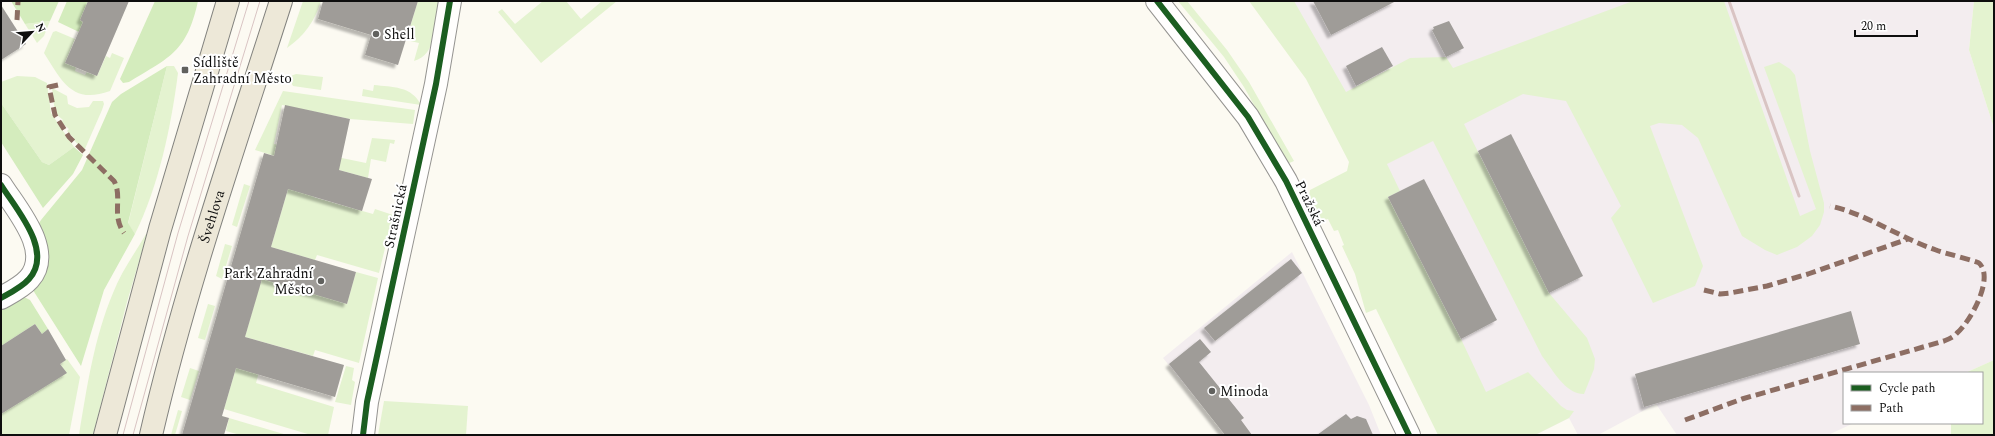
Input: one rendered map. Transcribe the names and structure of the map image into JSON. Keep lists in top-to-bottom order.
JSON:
{
  "streets": {
    "main road": ["Švehlova"],
    "street": ["Pražská", "Strašnická"]
  },
  "places": {
    "other": ["Shell", "Park Zahradní Město", "Minoda"],
    "transit": ["Sídliště Zahradní Město"]
  },
  "legend": ["Cycle path", "Path"],
  "scale_bar": "20 m",
  "north": "top right"
}
